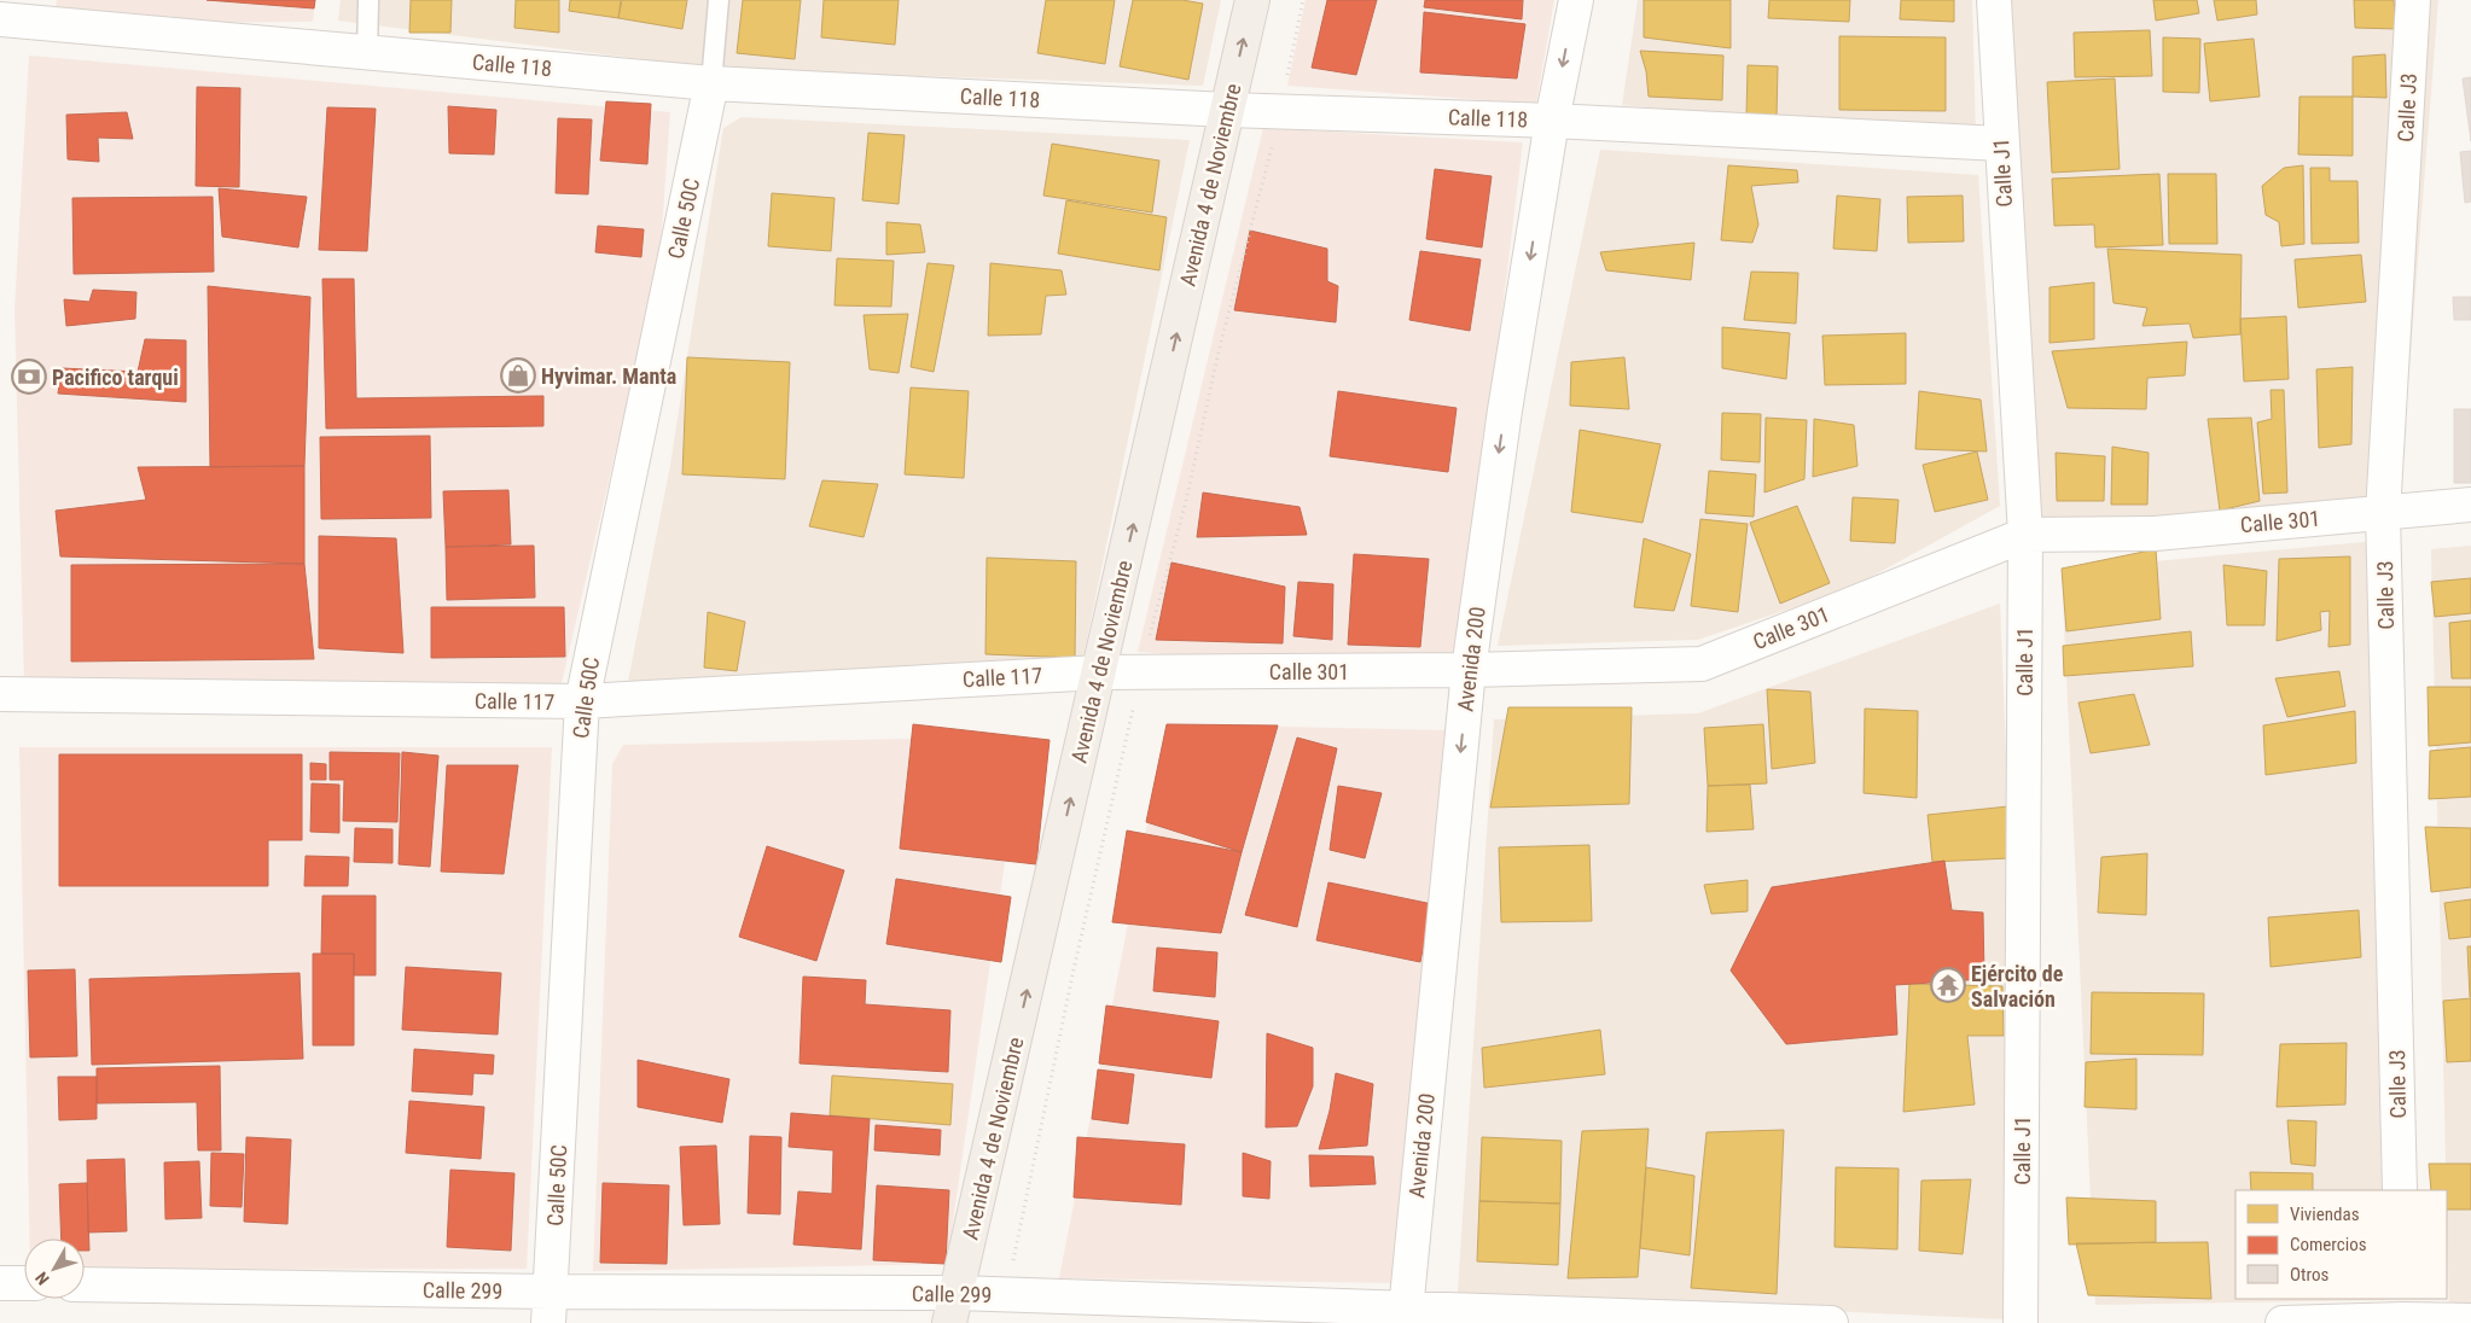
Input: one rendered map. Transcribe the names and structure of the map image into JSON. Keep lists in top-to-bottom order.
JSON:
{
  "streets": {
    "main road": ["Avenida 4 de Noviembre"],
    "street": [
      "Calle 118",
      "Calle J3",
      "Calle J1",
      "Calle 50C",
      "Calle 301",
      "Avenida 200",
      "Calle 117",
      "Calle 299"
    ]
  },
  "crossings": [
    ["Calle 118", "Calle J1"],
    ["Calle 118", "Avenida 4 de Noviembre"],
    ["Calle 118", "Calle 50C"],
    ["Calle 118", "Avenida 200"],
    ["Calle J3", "Calle 301"],
    ["Calle J1", "Calle 301"],
    ["Avenida 4 de Noviembre", "Calle 301"],
    ["Avenida 4 de Noviembre", "Calle 117"],
    ["Avenida 4 de Noviembre", "Calle 299"],
    ["Calle 50C", "Calle 117"],
    ["Calle 50C", "Calle 299"],
    ["Calle 301", "Avenida 200"],
    ["Calle 301", "Calle 117"],
    ["Avenida 200", "Calle 299"]
  ],
  "one_way": ["Avenida 4 de Noviembre", "Avenida 200"],
  "places": {
    "shop": ["Hyvimar. Manta"],
    "bank": ["Pacifico tarqui"],
    "temple": ["Ejército de Salvación"]
  },
  "legend": ["Viviendas", "Comercios", "Otros"],
  "north": "bottom left"
}
